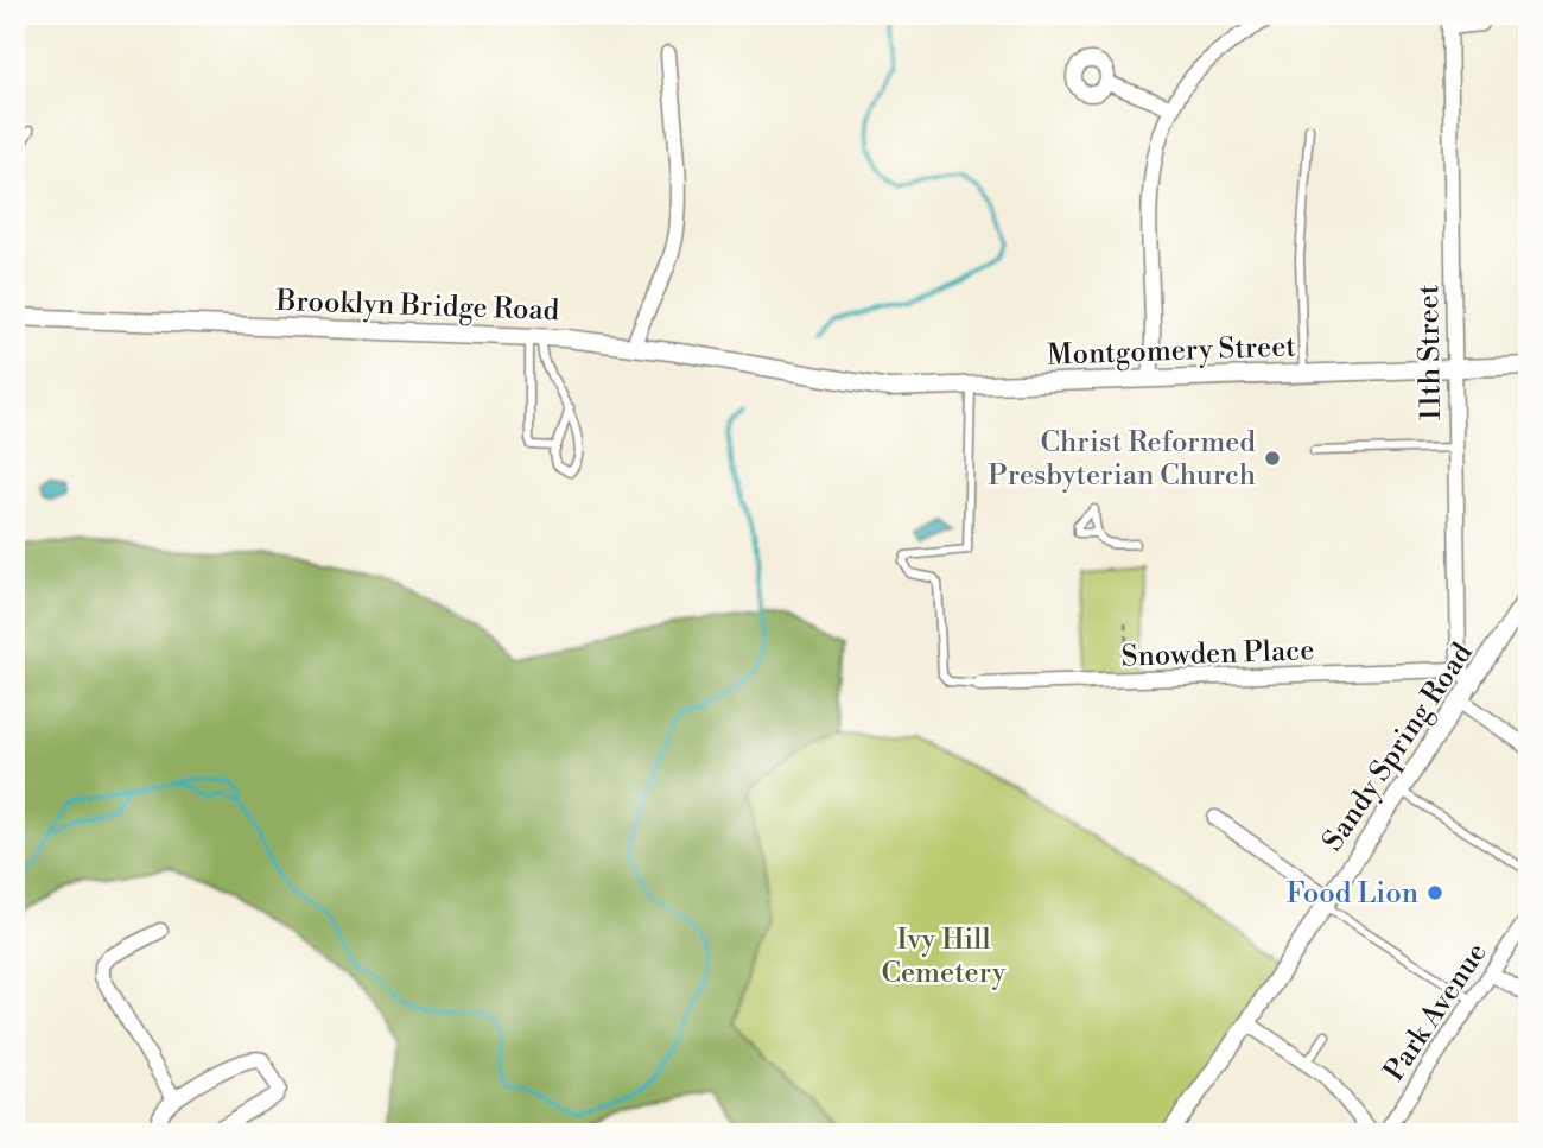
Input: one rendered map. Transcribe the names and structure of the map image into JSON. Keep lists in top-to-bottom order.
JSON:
{
  "streets": {
    "street": [
      "Brooklyn Bridge Road",
      "Montgomery Street",
      "11th Street",
      "Snowden Place",
      "Sandy Spring Road",
      "Park Avenue"
    ]
  },
  "crossings": [
    ["Brooklyn Bridge Road", "Montgomery Street"],
    ["Montgomery Street", "11th Street"],
    ["11th Street", "Snowden Place"]
  ],
  "parks": ["Ivy Hill Cemetery"],
  "places": ["Christ Reformed Presbyterian Church", "Food Lion"]
}
